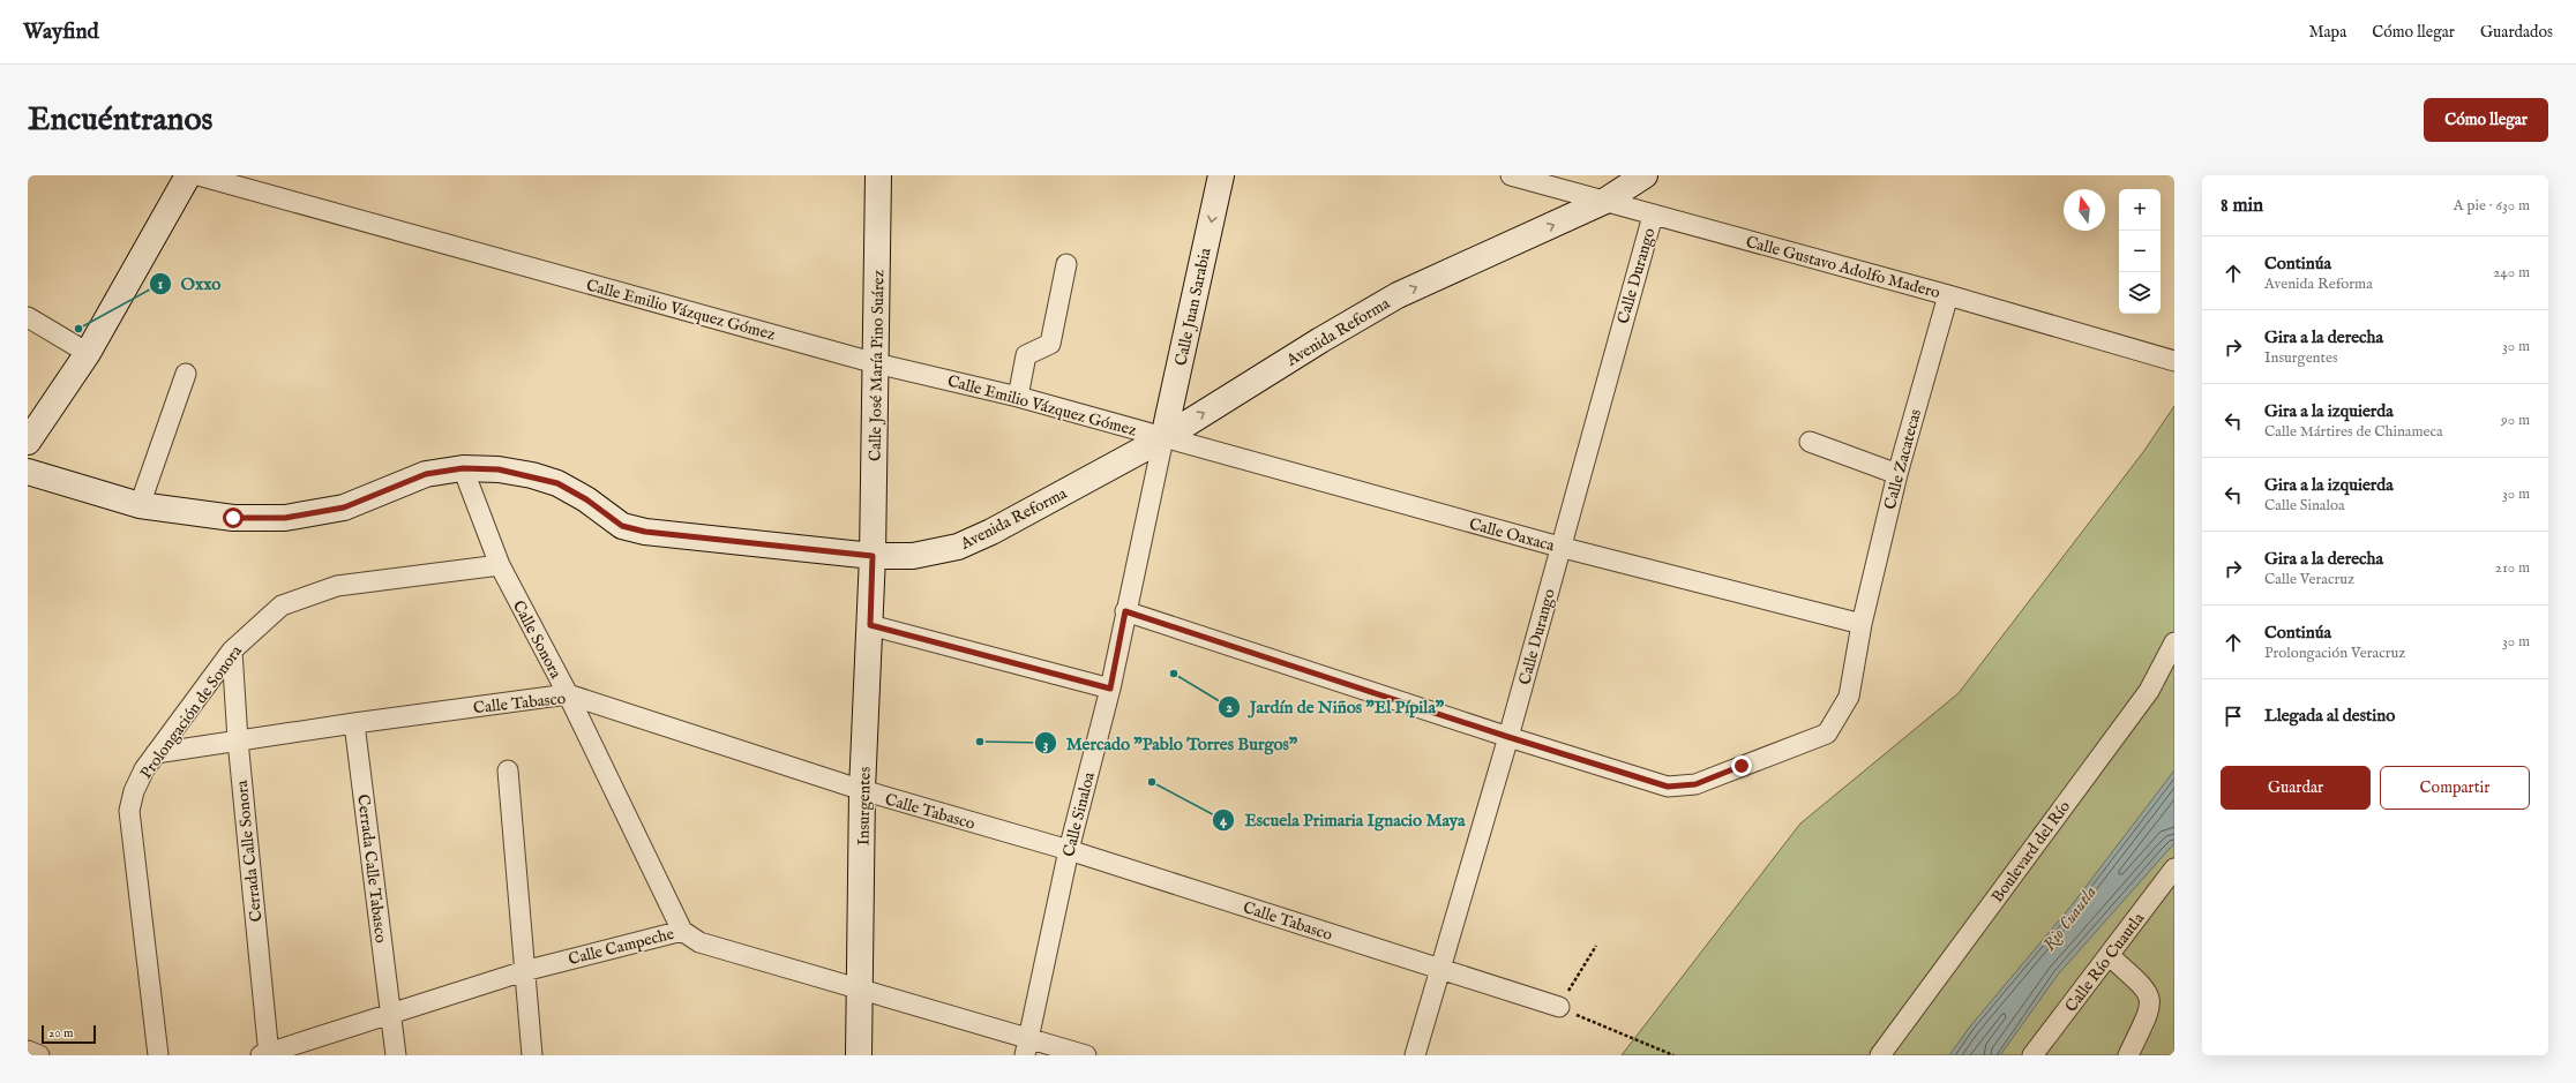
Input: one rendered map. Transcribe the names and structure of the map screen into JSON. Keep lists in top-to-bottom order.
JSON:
{
  "streets": {
    "street": [
      "Calle Gustavo Adolfo Madero",
      "Calle Durango",
      "Calle Juan Sarabia",
      "Calle Emilio Vázquez Gómez",
      "Avenida Reforma",
      "Calle José María Pino Suárez",
      "Calle Zacatecas",
      "Calle Oaxaca",
      "Calle Sonora",
      "Calle Tabasco",
      "Prolongación de Sonora",
      "Insurgentes",
      "Calle Sinaloa",
      "Cerrada Calle Sonora",
      "Boulevard del Río",
      "Cerrada Calle Tabasco",
      "Calle Campeche",
      "Calle Río Cuautla"
    ]
  },
  "crossings": [
    ["Calle Gustavo Adolfo Madero", "Calle Durango"],
    ["Calle Gustavo Adolfo Madero", "Avenida Reforma"],
    ["Calle Gustavo Adolfo Madero", "Calle Zacatecas"],
    ["Calle Durango", "Calle Zacatecas"],
    ["Calle Durango", "Calle Oaxaca"],
    ["Calle Durango", "Calle Tabasco"],
    ["Calle Juan Sarabia", "Calle Emilio Vázquez Gómez"],
    ["Calle Juan Sarabia", "Avenida Reforma"],
    ["Calle Juan Sarabia", "Calle Oaxaca"],
    ["Calle Juan Sarabia", "Calle Sinaloa"],
    ["Calle Emilio Vázquez Gómez", "Avenida Reforma"],
    ["Calle Emilio Vázquez Gómez", "Calle José María Pino Suárez"],
    ["Calle Emilio Vázquez Gómez", "Calle Oaxaca"],
    ["Calle Emilio Vázquez Gómez", "Calle Sinaloa"],
    ["Avenida Reforma", "Calle José María Pino Suárez"],
    ["Avenida Reforma", "Calle Oaxaca"],
    ["Avenida Reforma", "Calle Sonora"],
    ["Avenida Reforma", "Insurgentes"],
    ["Avenida Reforma", "Calle Sinaloa"],
    ["Calle José María Pino Suárez", "Insurgentes"],
    ["Calle Zacatecas", "Calle Oaxaca"],
    ["Calle Oaxaca", "Calle Sinaloa"],
    ["Calle Sonora", "Calle Tabasco"],
    ["Calle Sonora", "Prolongación de Sonora"],
    ["Calle Sonora", "Calle Campeche"],
    ["Calle Tabasco", "Prolongación de Sonora"],
    ["Calle Tabasco", "Insurgentes"],
    ["Calle Tabasco", "Calle Sinaloa"],
    ["Calle Tabasco", "Cerrada Calle Sonora"],
    ["Calle Tabasco", "Cerrada Calle Tabasco"],
    ["Prolongación de Sonora", "Cerrada Calle Sonora"],
    ["Insurgentes", "Calle Campeche"],
    ["Calle Sinaloa", "Calle Campeche"],
    ["Cerrada Calle Sonora", "Calle Campeche"],
    ["Cerrada Calle Tabasco", "Calle Campeche"]
  ],
  "water": ["Rio Cuautla"],
  "places": [
    "Oxxo",
    "Jardín de Niños \"El Pípila\"",
    "Mercado \"Pablo Torres Burgos\"",
    "Escuela Primaria Ignacio Maya"
  ],
  "scale_bar": "20 m",
  "north": "top",
  "page": {
    "header": "Wayfind",
    "nav": ["Mapa", "Cómo llegar", "Guardados"],
    "buttons": [
      "Cómo llegar",
      ["Guardar", "Compartir"]
    ],
    "title": "Encuéntranos",
    "heading": ["8 min", "A pie · 630 m"],
    "map_buttons": ["+", "−"],
    "list": [
      ["Continúa", "Avenida Reforma", "240 m"],
      ["Gira a la derecha", "Insurgentes", "30 m"],
      ["Gira a la izquierda", "Calle Mártires de Chinameca", "90 m"],
      ["Gira a la izquierda", "Calle Sinaloa", "30 m"],
      ["Gira a la derecha", "Calle Veracruz", "210 m"],
      ["Continúa", "Prolongación Veracruz", "30 m"],
      "Llegada al destino"
    ],
    "scale": "20 m"
  }
}
